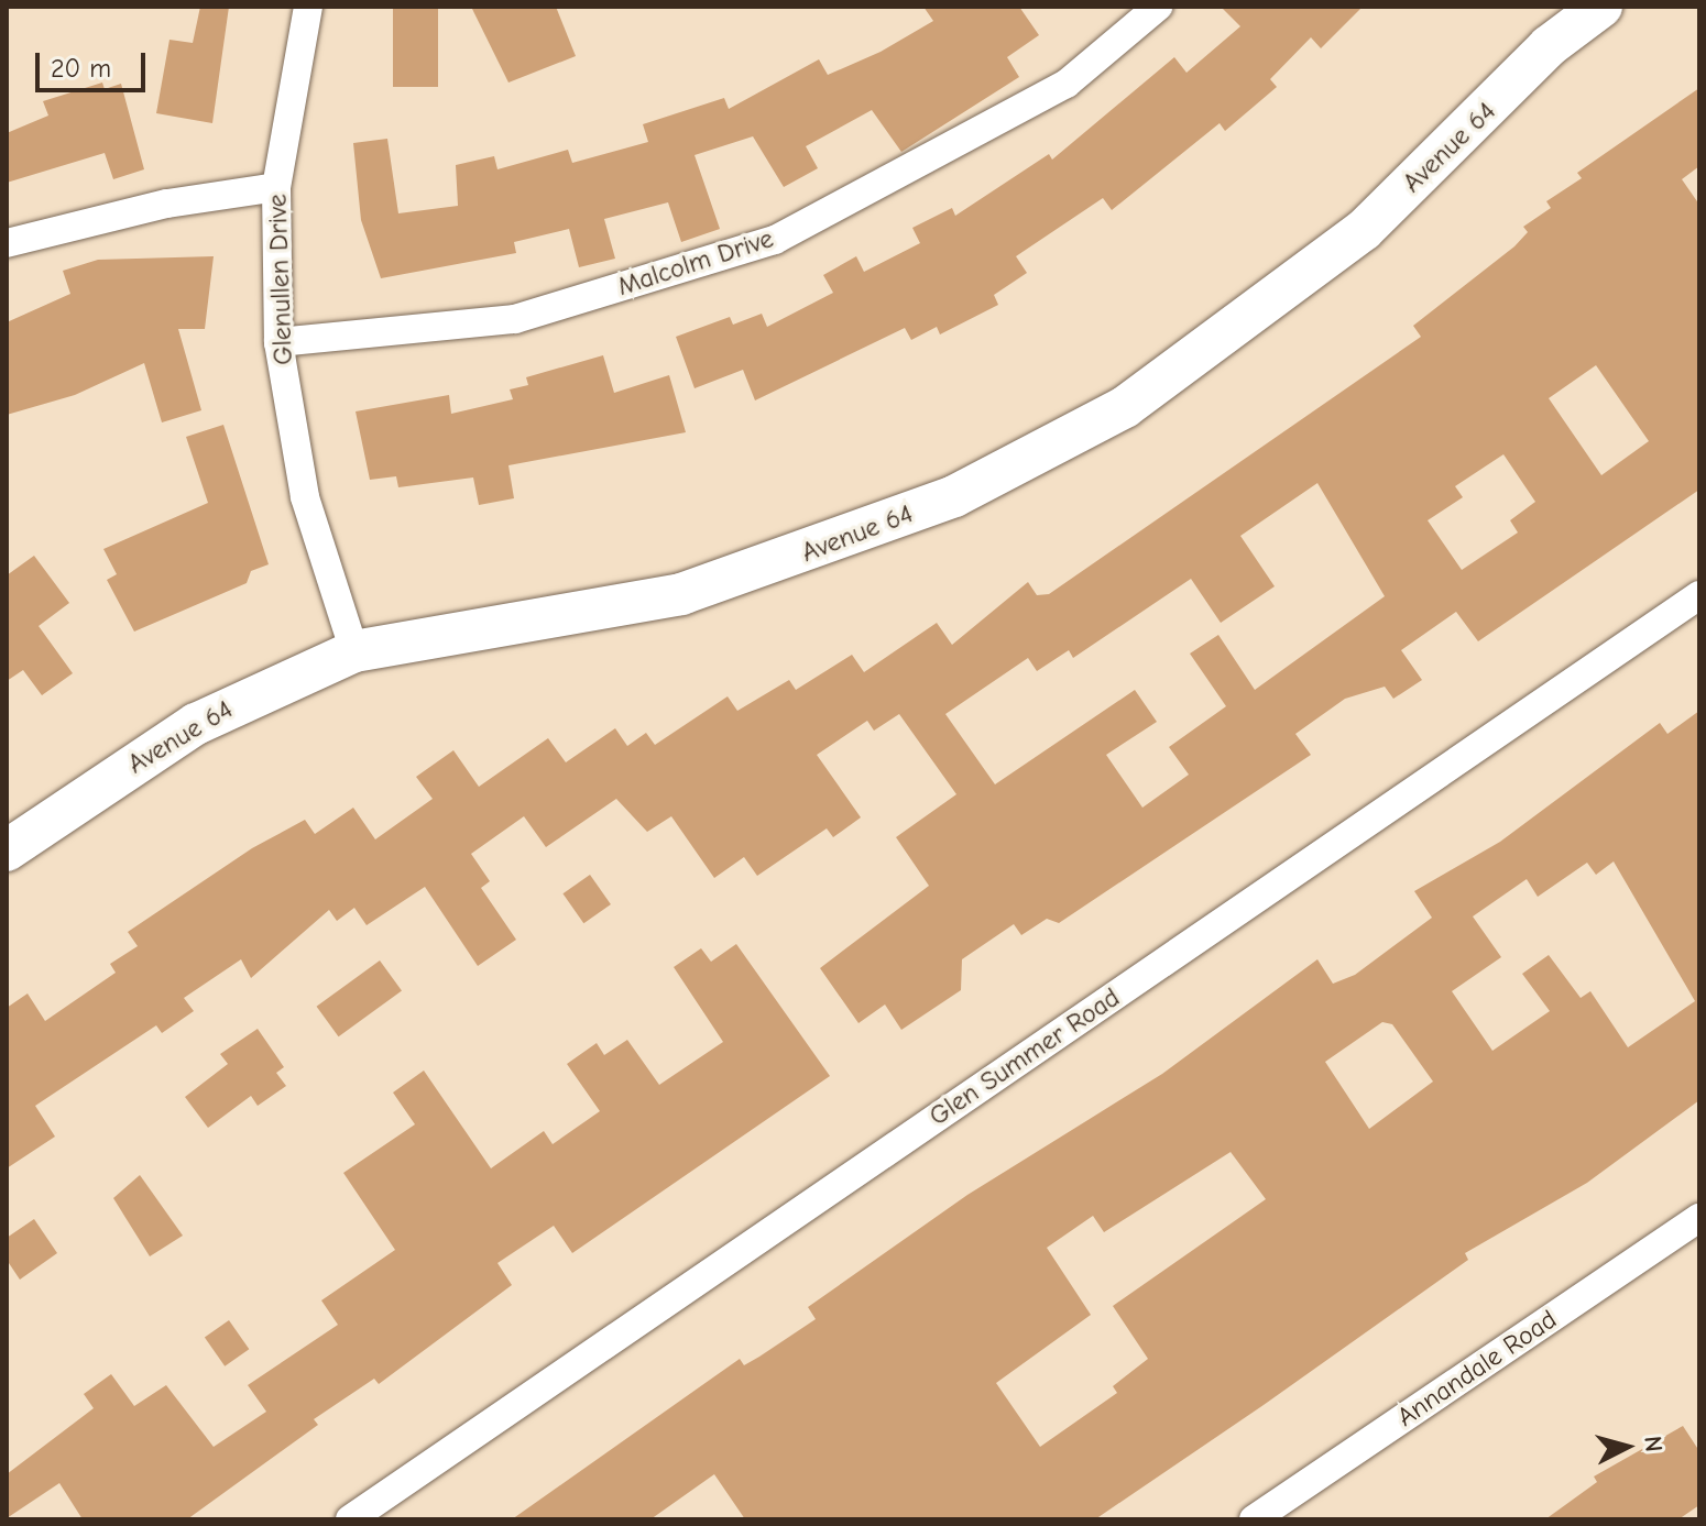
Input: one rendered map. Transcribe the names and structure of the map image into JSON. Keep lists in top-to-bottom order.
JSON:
{
  "streets": {
    "street": [
      "Avenue 64",
      "Malcolm Drive",
      "Glenullen Drive",
      "Glen Summer Road",
      "Annandale Road"
    ]
  },
  "crossings": [
    ["Avenue 64", "Glenullen Drive"],
    ["Malcolm Drive", "Glenullen Drive"]
  ],
  "scale_bar": "20 m",
  "north": "right"
}
